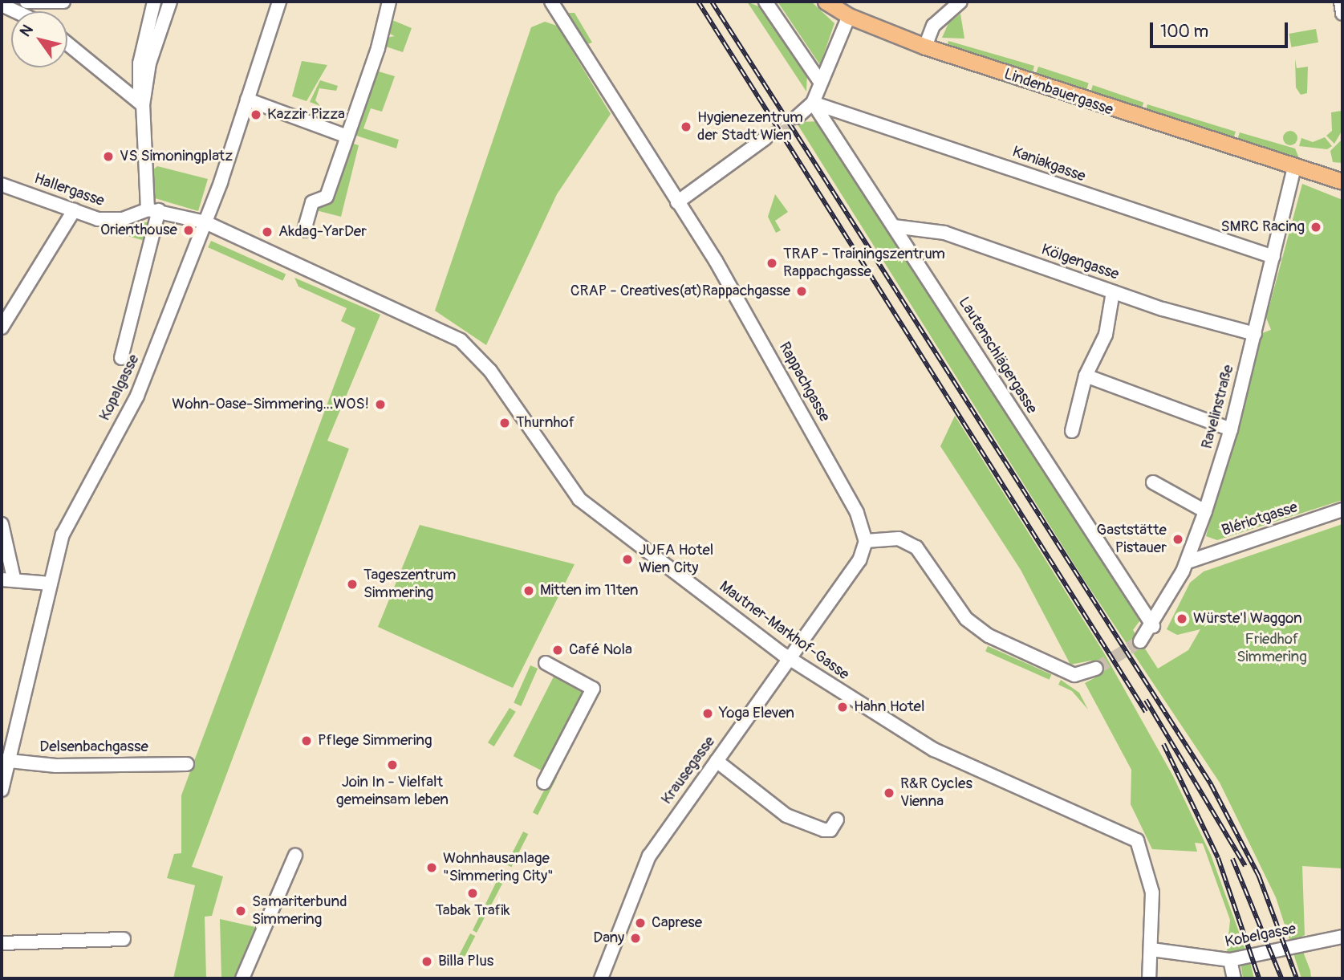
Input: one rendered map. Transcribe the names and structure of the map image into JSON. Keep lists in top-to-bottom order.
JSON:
{
  "streets": {
    "main road": ["Lindenbauergasse"],
    "street": [
      "Kaniakgasse",
      "Hallergasse",
      "Kölgengasse",
      "Lautenschlägergasse",
      "Rappachgasse",
      "Kopalgasse",
      "Ravelinstraße",
      "Blériotgasse",
      "Mautner-Markhof-Gasse",
      "Delsenbachgasse",
      "Krausegasse",
      "Kobelgasse"
    ]
  },
  "crossings": [
    ["Lindenbauergasse", "Ravelinstraße"],
    ["Kaniakgasse", "Lautenschlägergasse"],
    ["Kaniakgasse", "Ravelinstraße"],
    ["Hallergasse", "Mautner-Markhof-Gasse"],
    ["Kölgengasse", "Lautenschlägergasse"],
    ["Kölgengasse", "Ravelinstraße"],
    ["Lautenschlägergasse", "Ravelinstraße"],
    ["Rappachgasse", "Krausegasse"],
    ["Kopalgasse", "Mautner-Markhof-Gasse"],
    ["Kopalgasse", "Delsenbachgasse"],
    ["Ravelinstraße", "Blériotgasse"],
    ["Mautner-Markhof-Gasse", "Krausegasse"],
    ["Mautner-Markhof-Gasse", "Kobelgasse"]
  ],
  "parks": ["Friedhof Simmering"],
  "places": [
    "Kazzir Pizza",
    "Hygienezentrum der Stadt Wien",
    "VS Simoningplatz",
    "SMRC Racing",
    "Orienthouse",
    "Akdag-YarDer",
    "TRAP - Trainingszentrum Rappachgasse",
    "CRAP - Creatives(at)Rappachgasse",
    "Wohn-Oase-Simmering...WOS!",
    "Thurnhof",
    "Gaststätte Pistauer",
    "JUFA Hotel Wien City",
    "Tageszentrum Simmering",
    "Mitten im 11ten",
    "Würste'l Waggon",
    "Café Nola",
    "Hahn Hotel",
    "Yoga Eleven",
    "Pflege Simmering",
    "Join In - Vielfalt gemeinsam leben",
    "R&R Cycles Vienna",
    "Wohnhausanlage \"Simmering City\"",
    "Tabak Trafik",
    "Samariterbund Simmering",
    "Caprese",
    "Dany",
    "Billa Plus"
  ],
  "scale_bar": "100 m",
  "north": "top left"
}
